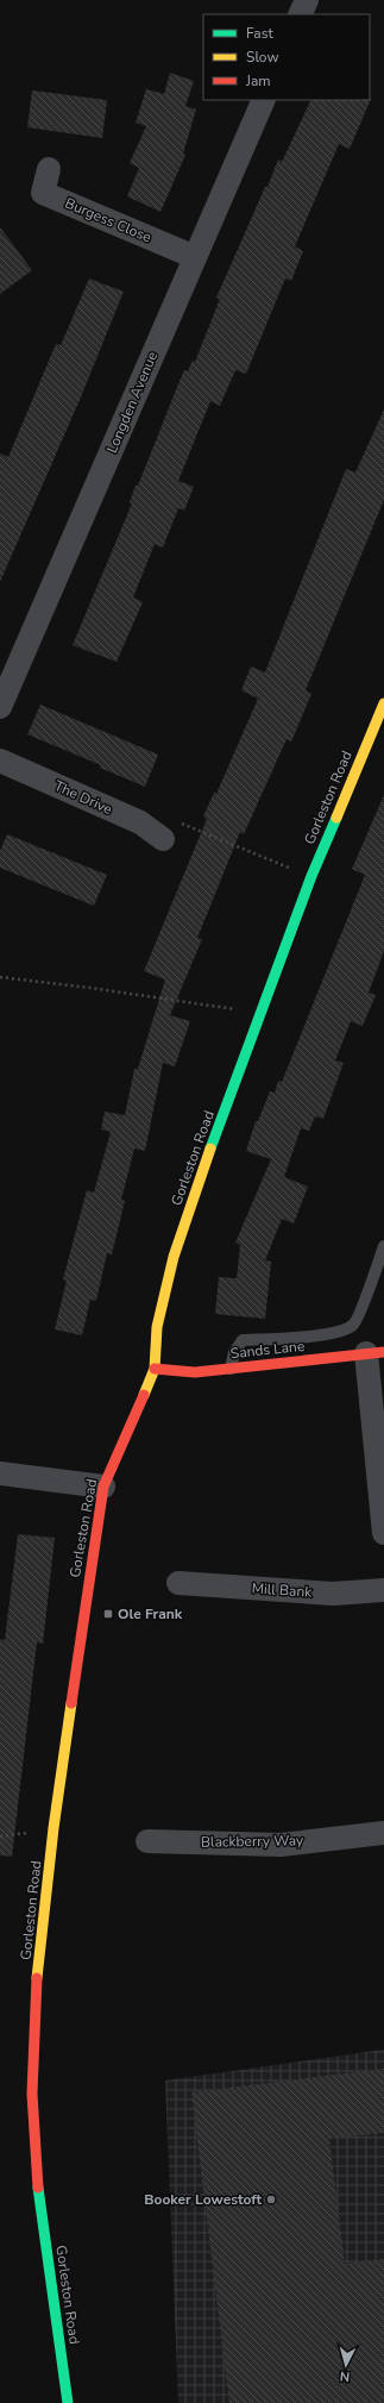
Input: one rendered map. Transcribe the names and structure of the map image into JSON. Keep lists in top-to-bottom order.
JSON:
{
  "streets": {
    "main road": ["Gorleston Road", "Sands Lane"],
    "street": [
      "Burgess Close",
      "Longden Avenue",
      "The Drive",
      "Mill Bank",
      "Blackberry Way"
    ]
  },
  "crossings": [
    ["Burgess Close", "Longden Avenue"],
    ["Gorleston Road", "Sands Lane"]
  ],
  "places": {
    "transit": ["Ole Frank"],
    "other": ["Booker Lowestoft"]
  },
  "legend": ["Fast", "Slow", "Jam"],
  "north": "bottom"
}
